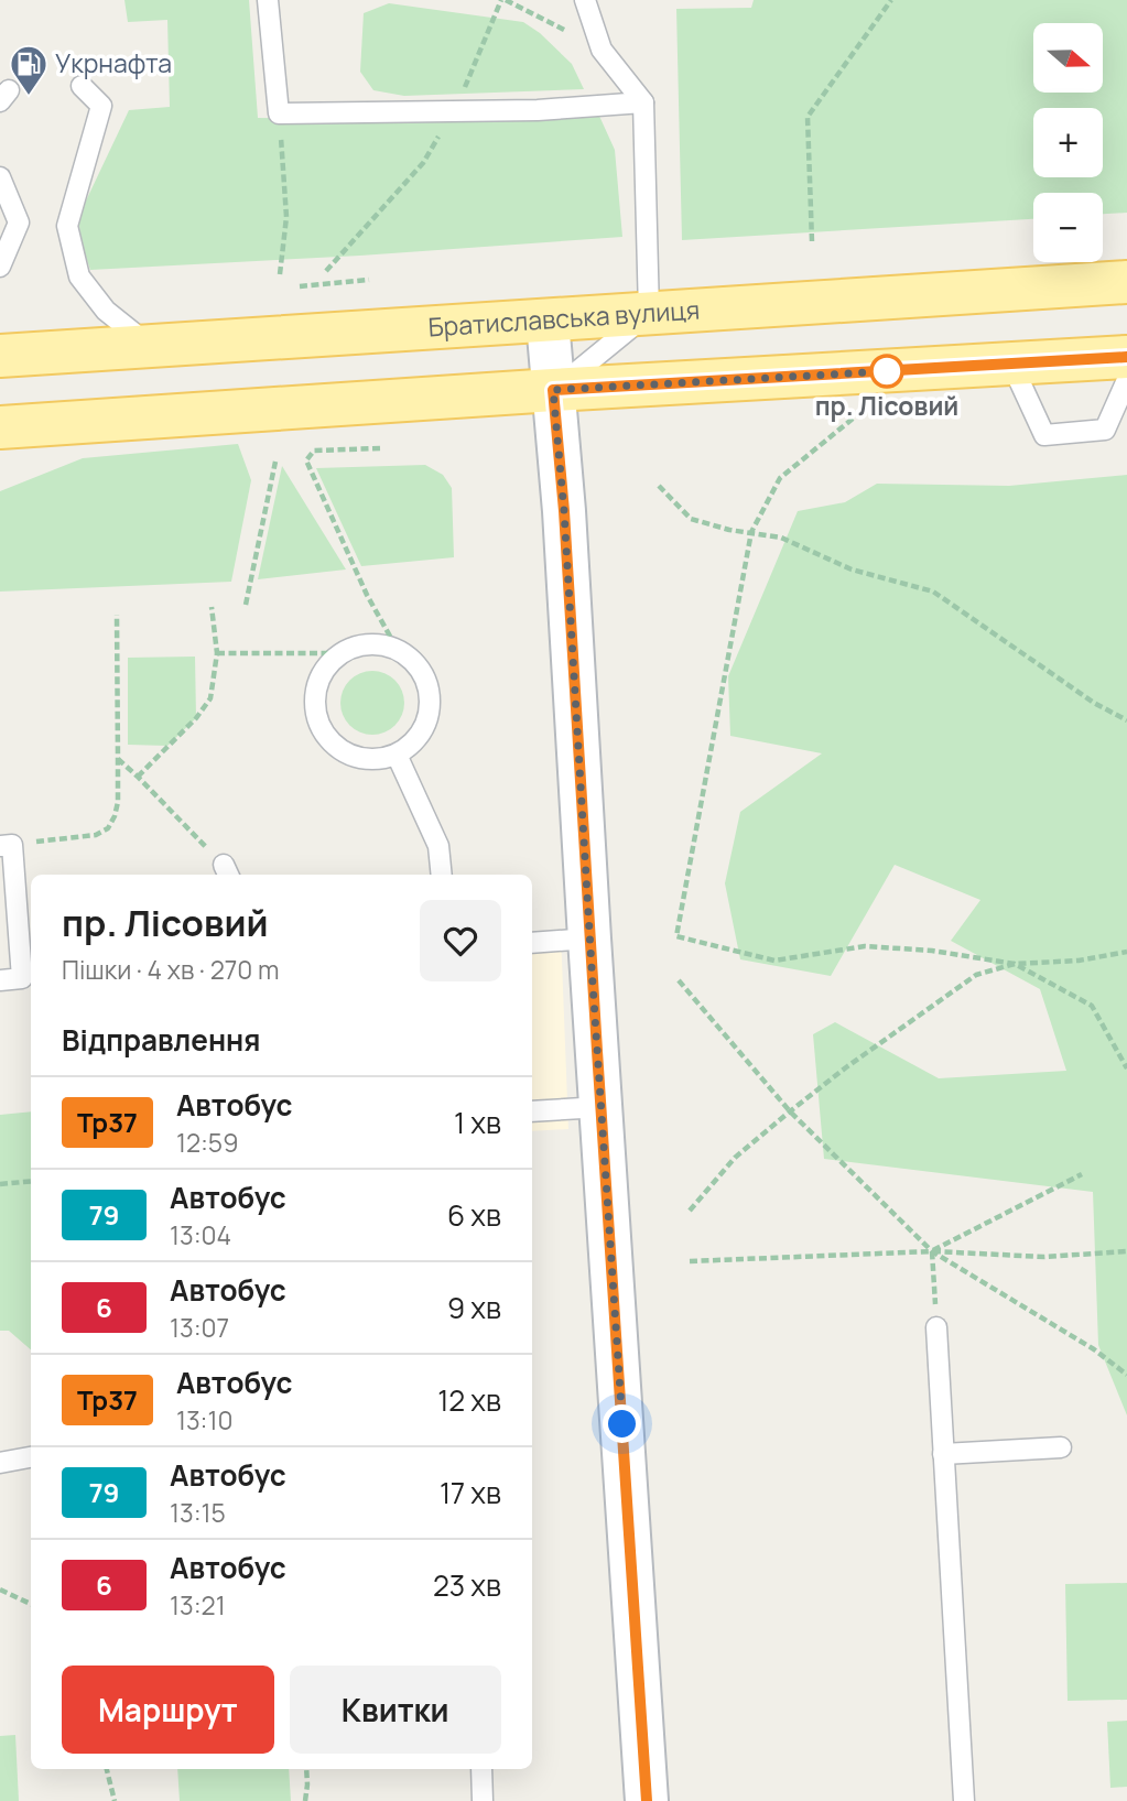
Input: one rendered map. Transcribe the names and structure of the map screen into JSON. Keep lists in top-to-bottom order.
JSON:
{
  "streets": {
    "main road": ["Братиславська вулиця"]
  },
  "places": {
    "fuel station": ["Укрнафта"],
    "other": ["пр. Лісовий"]
  },
  "lines": ["bus line Тр37"],
  "north": "right",
  "page": {
    "map_buttons": ["+", "−"],
    "heading": [
      ["пр. Лісовий", "Пішки · 4 хв · 270 m"],
      "Відправлення"
    ],
    "list": [
      {
        "mark": "Тр37",
        "name": "Автобус",
        "note": "12:59",
        "value": "1 хв"
      },
      {
        "mark": "79",
        "name": "Автобус",
        "note": "13:04",
        "value": "6 хв"
      },
      {
        "mark": "6",
        "name": "Автобус",
        "note": "13:07",
        "value": "9 хв"
      },
      {
        "mark": "Тр37",
        "name": "Автобус",
        "note": "13:10",
        "value": "12 хв"
      },
      {
        "mark": "79",
        "name": "Автобус",
        "note": "13:15",
        "value": "17 хв"
      },
      {
        "mark": "6",
        "name": "Автобус",
        "note": "13:21",
        "value": "23 хв"
      }
    ],
    "buttons": ["Маршрут", "Квитки"]
  }
}
